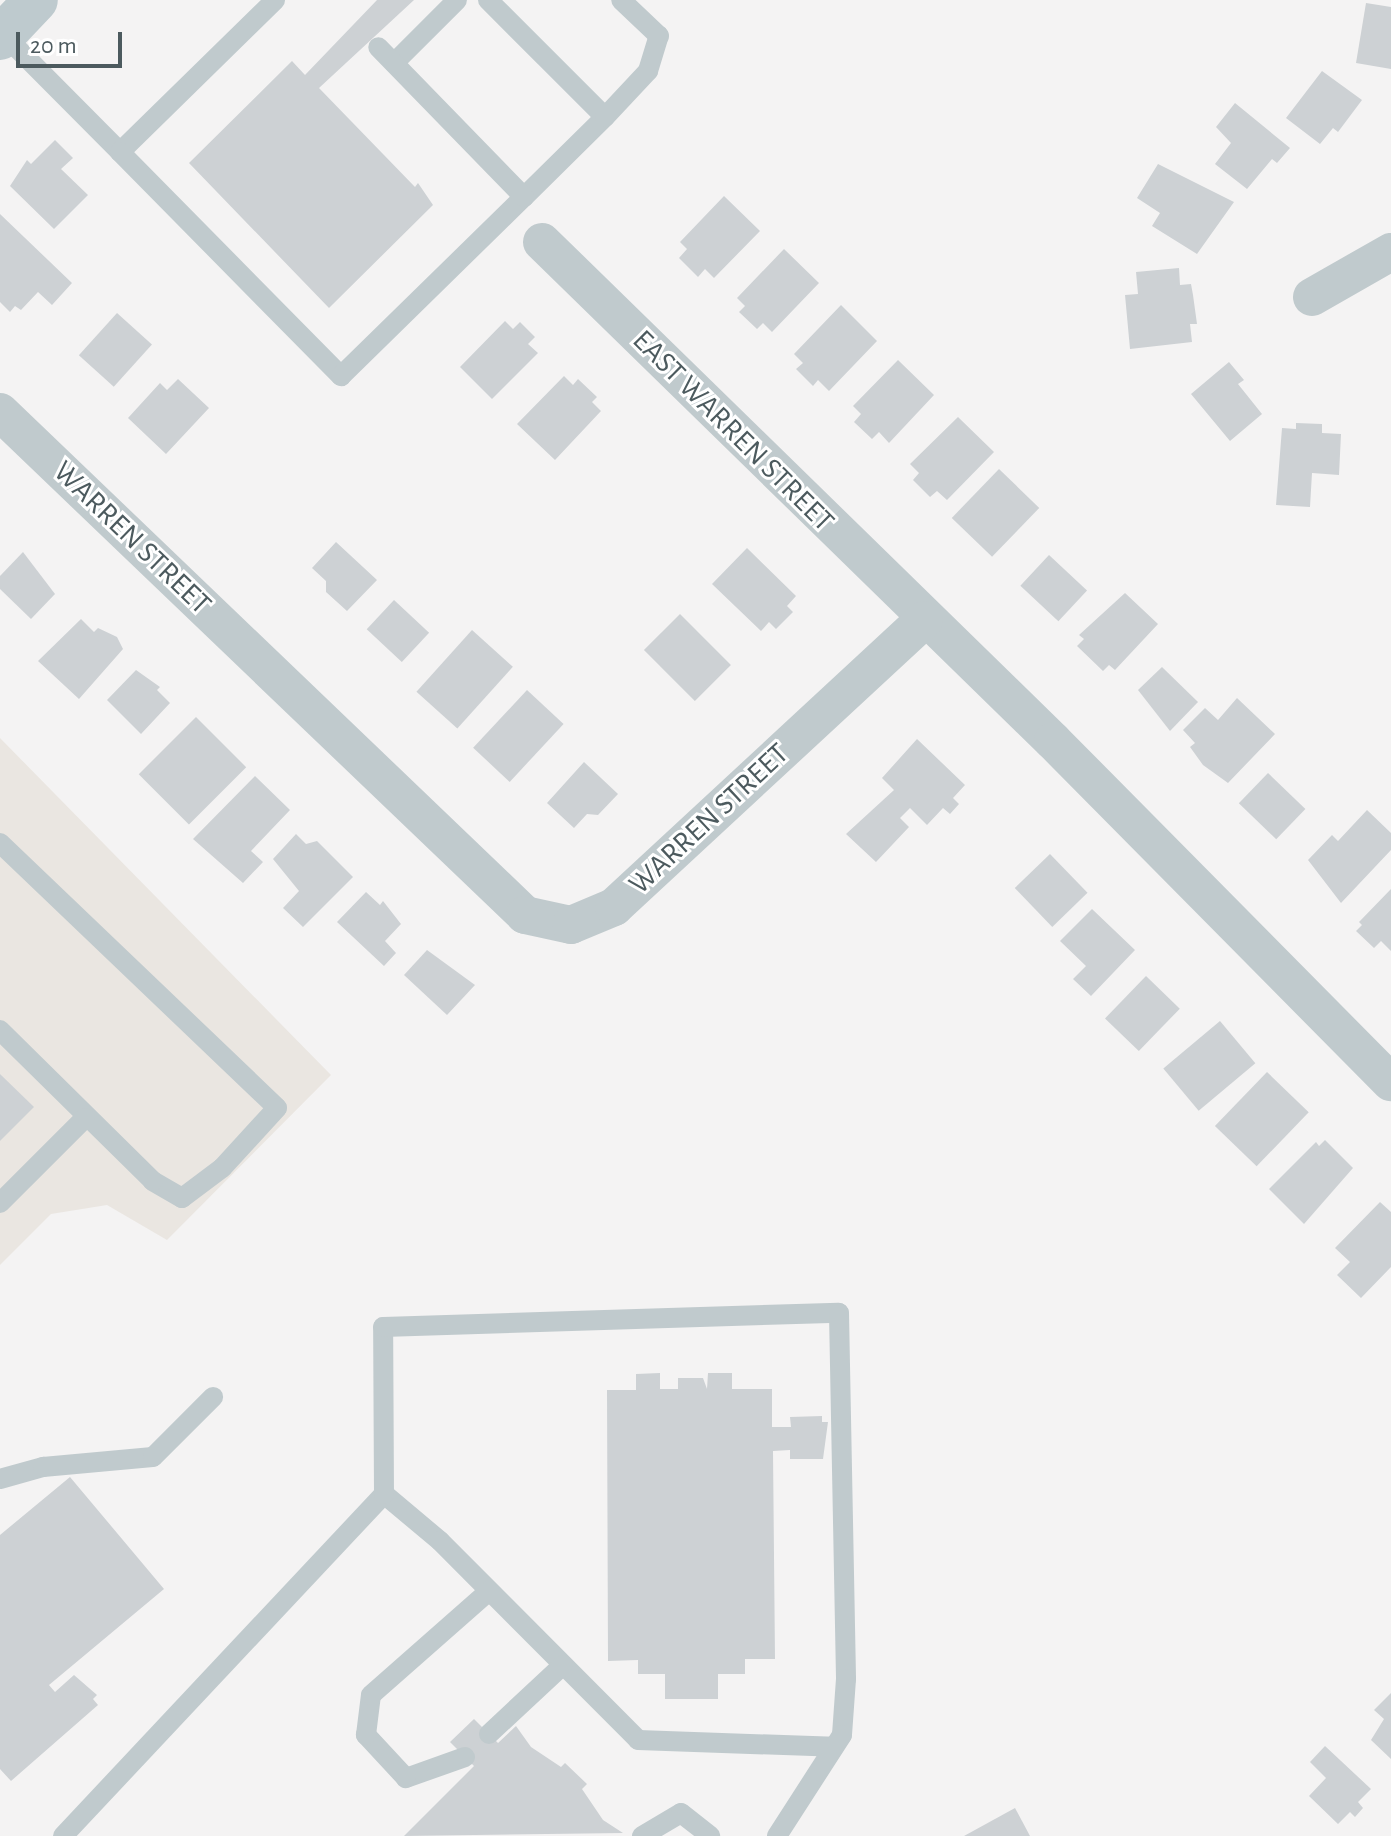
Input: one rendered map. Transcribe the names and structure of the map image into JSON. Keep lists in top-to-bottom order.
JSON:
{
  "streets": {
    "street": ["EAST WARREN STREET", "WARREN STREET"]
  },
  "crossings": [
    ["EAST WARREN STREET", "WARREN STREET"]
  ],
  "scale_bar": "20 m"
}
